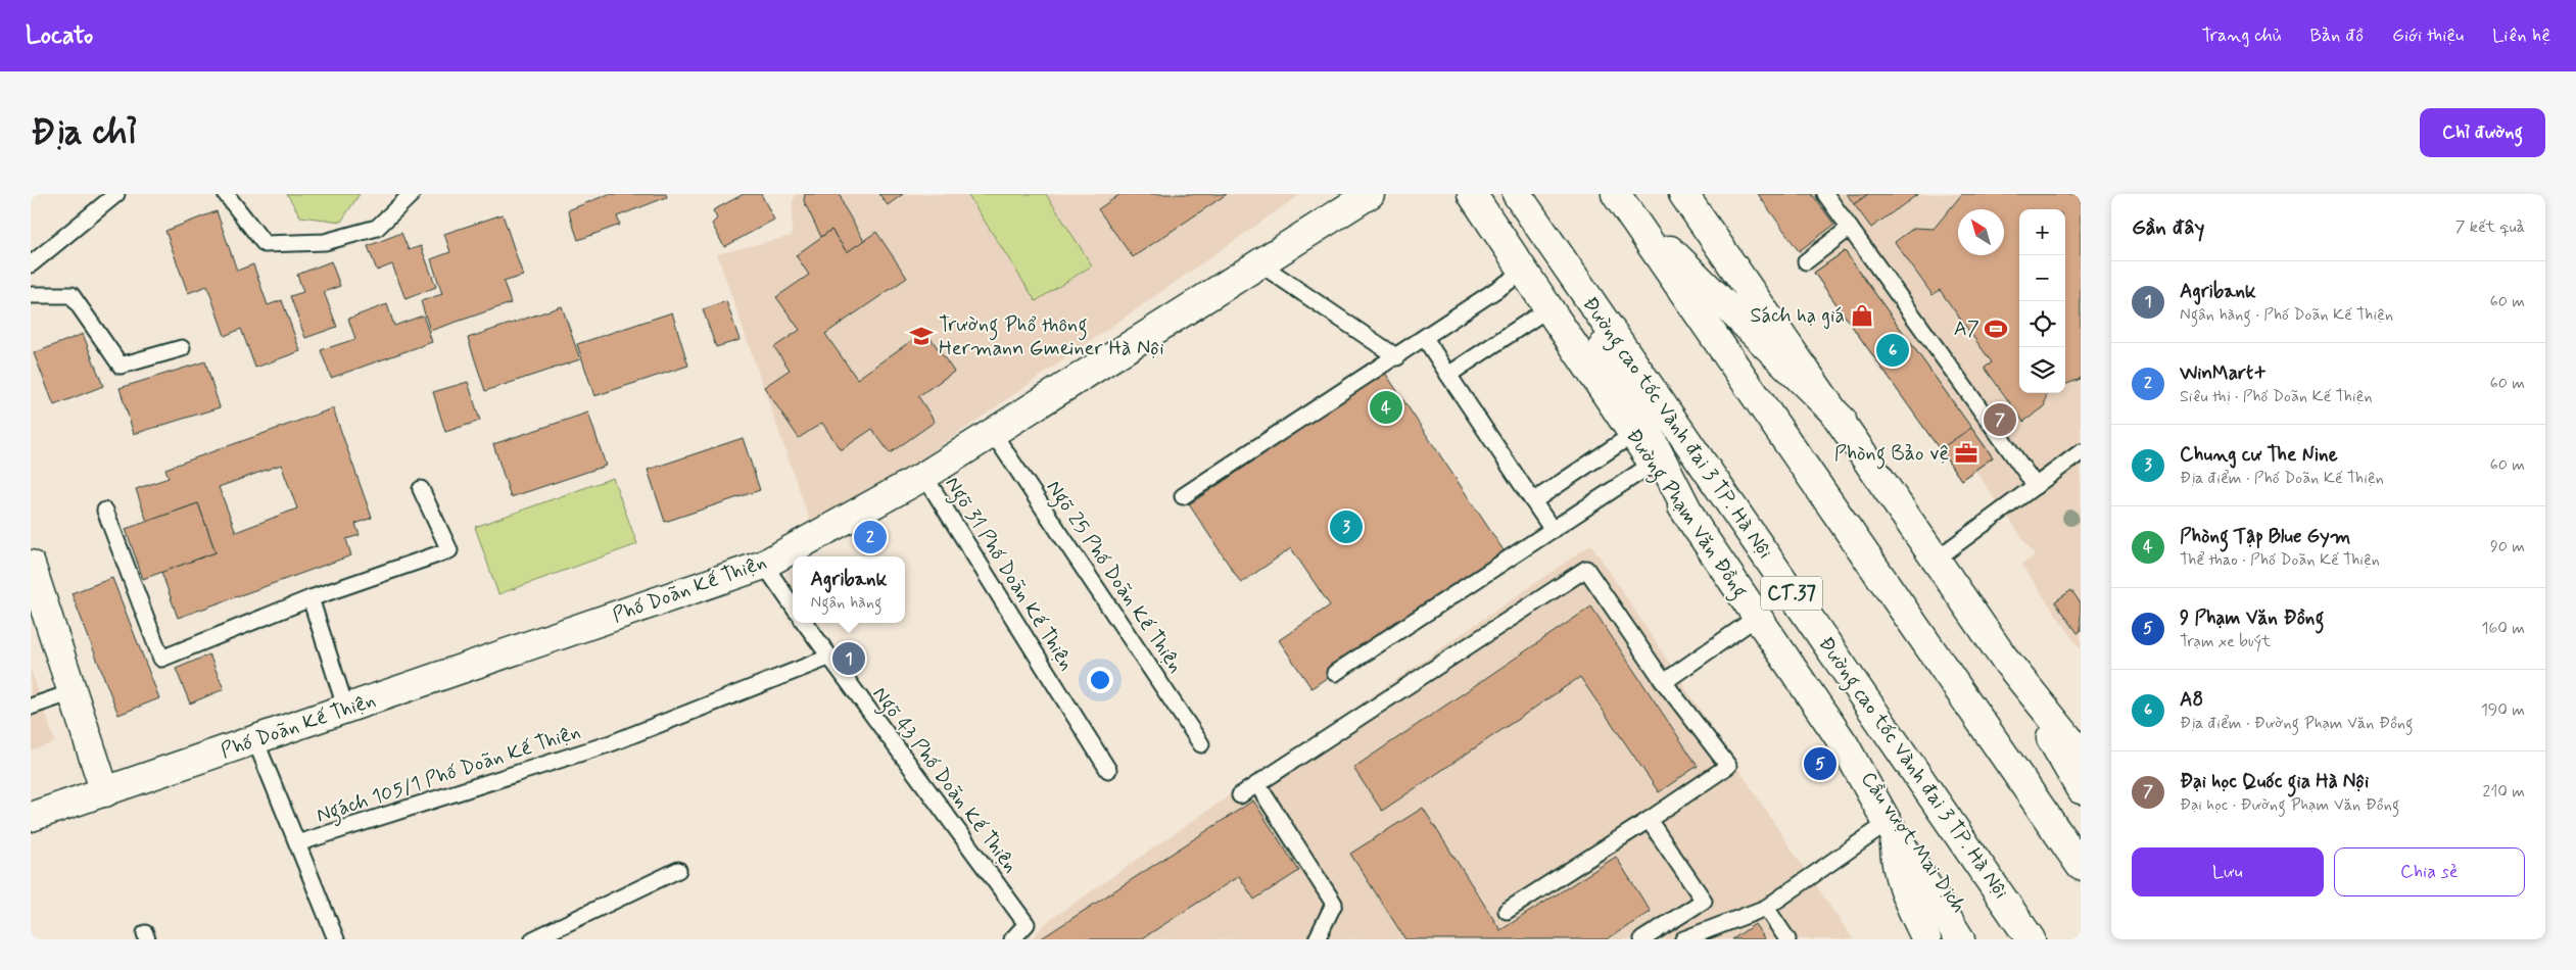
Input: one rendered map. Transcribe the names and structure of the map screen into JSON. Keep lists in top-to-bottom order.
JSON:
{
  "streets": {
    "main road": [
      "Đường cao tốc Vành đai 3 TP. Hà Nội",
      "Đường Phạm Văn Đồng",
      "Phố Doãn Kế Thiện",
      "CT.37",
      "Cầu vượt Mai Dịch"
    ],
    "lane": [
      "Ngõ 31 Phố Doãn Kế Thiện",
      "Ngõ 25 Phố Doãn Kế Thiện",
      "Ngách 105/1 Phố Doãn Kế Thiện",
      "Ngõ 43 Phố Doãn Kế Thiện"
    ]
  },
  "crossings": [
    ["Đường Phạm Văn Đồng", "Cầu vượt Mai Dịch"],
    ["Ngõ 31 Phố Doãn Kế Thiện", "Phố Doãn Kế Thiện"],
    ["Ngõ 25 Phố Doãn Kế Thiện", "Phố Doãn Kế Thiện"],
    ["Ngách 105/1 Phố Doãn Kế Thiện", "Ngõ 43 Phố Doãn Kế Thiện"]
  ],
  "places": {
    "shop": ["Sách hạ giá"],
    "sports": ["A7"],
    "school or university": ["Trường Phổ thông Hermann Gmeiner Hà Nội"],
    "office": ["Phòng Bảo vệ"]
  },
  "north": "top left",
  "page": {
    "header": "Locato",
    "nav": [
      "Trang chủ",
      "Bản đồ",
      "Giới thiệu",
      "Liên hệ"
    ],
    "buttons": [
      "Chỉ đường",
      ["Lưu", "Chia sẻ"]
    ],
    "title": "Địa chỉ",
    "heading": ["Gần đây", "7 kết quả"],
    "map_buttons": ["+", "−"],
    "list": [
      {
        "mark": "1",
        "name": "Agribank",
        "note": "Ngân hàng · Phố Doãn Kế Thiện",
        "value": "60 m"
      },
      {
        "mark": "2",
        "name": "WinMart+",
        "note": "Siêu thị · Phố Doãn Kế Thiện",
        "value": "60 m"
      },
      {
        "mark": "3",
        "name": "Chung cư The Nine",
        "note": "Địa điểm · Phố Doãn Kế Thiện",
        "value": "60 m"
      },
      {
        "mark": "4",
        "name": "Phòng Tập Blue Gym",
        "note": "Thể thao · Phố Doãn Kế Thiện",
        "value": "90 m"
      },
      {
        "mark": "5",
        "name": "9 Phạm Văn Đồng",
        "note": "Trạm xe buýt",
        "value": "160 m"
      },
      {
        "mark": "6",
        "name": "A8",
        "note": "Địa điểm · Đường Phạm Văn Đồng",
        "value": "190 m"
      },
      {
        "mark": "7",
        "name": "Đại học Quốc gia Hà Nội",
        "note": "Đại học · Đường Phạm Văn Đồng",
        "value": "210 m"
      }
    ],
    "pins": [
      "6",
      "4",
      "7",
      "3",
      "2",
      "1",
      "5"
    ],
    "popup": ["Agribank", "Ngân hàng"]
  }
}
